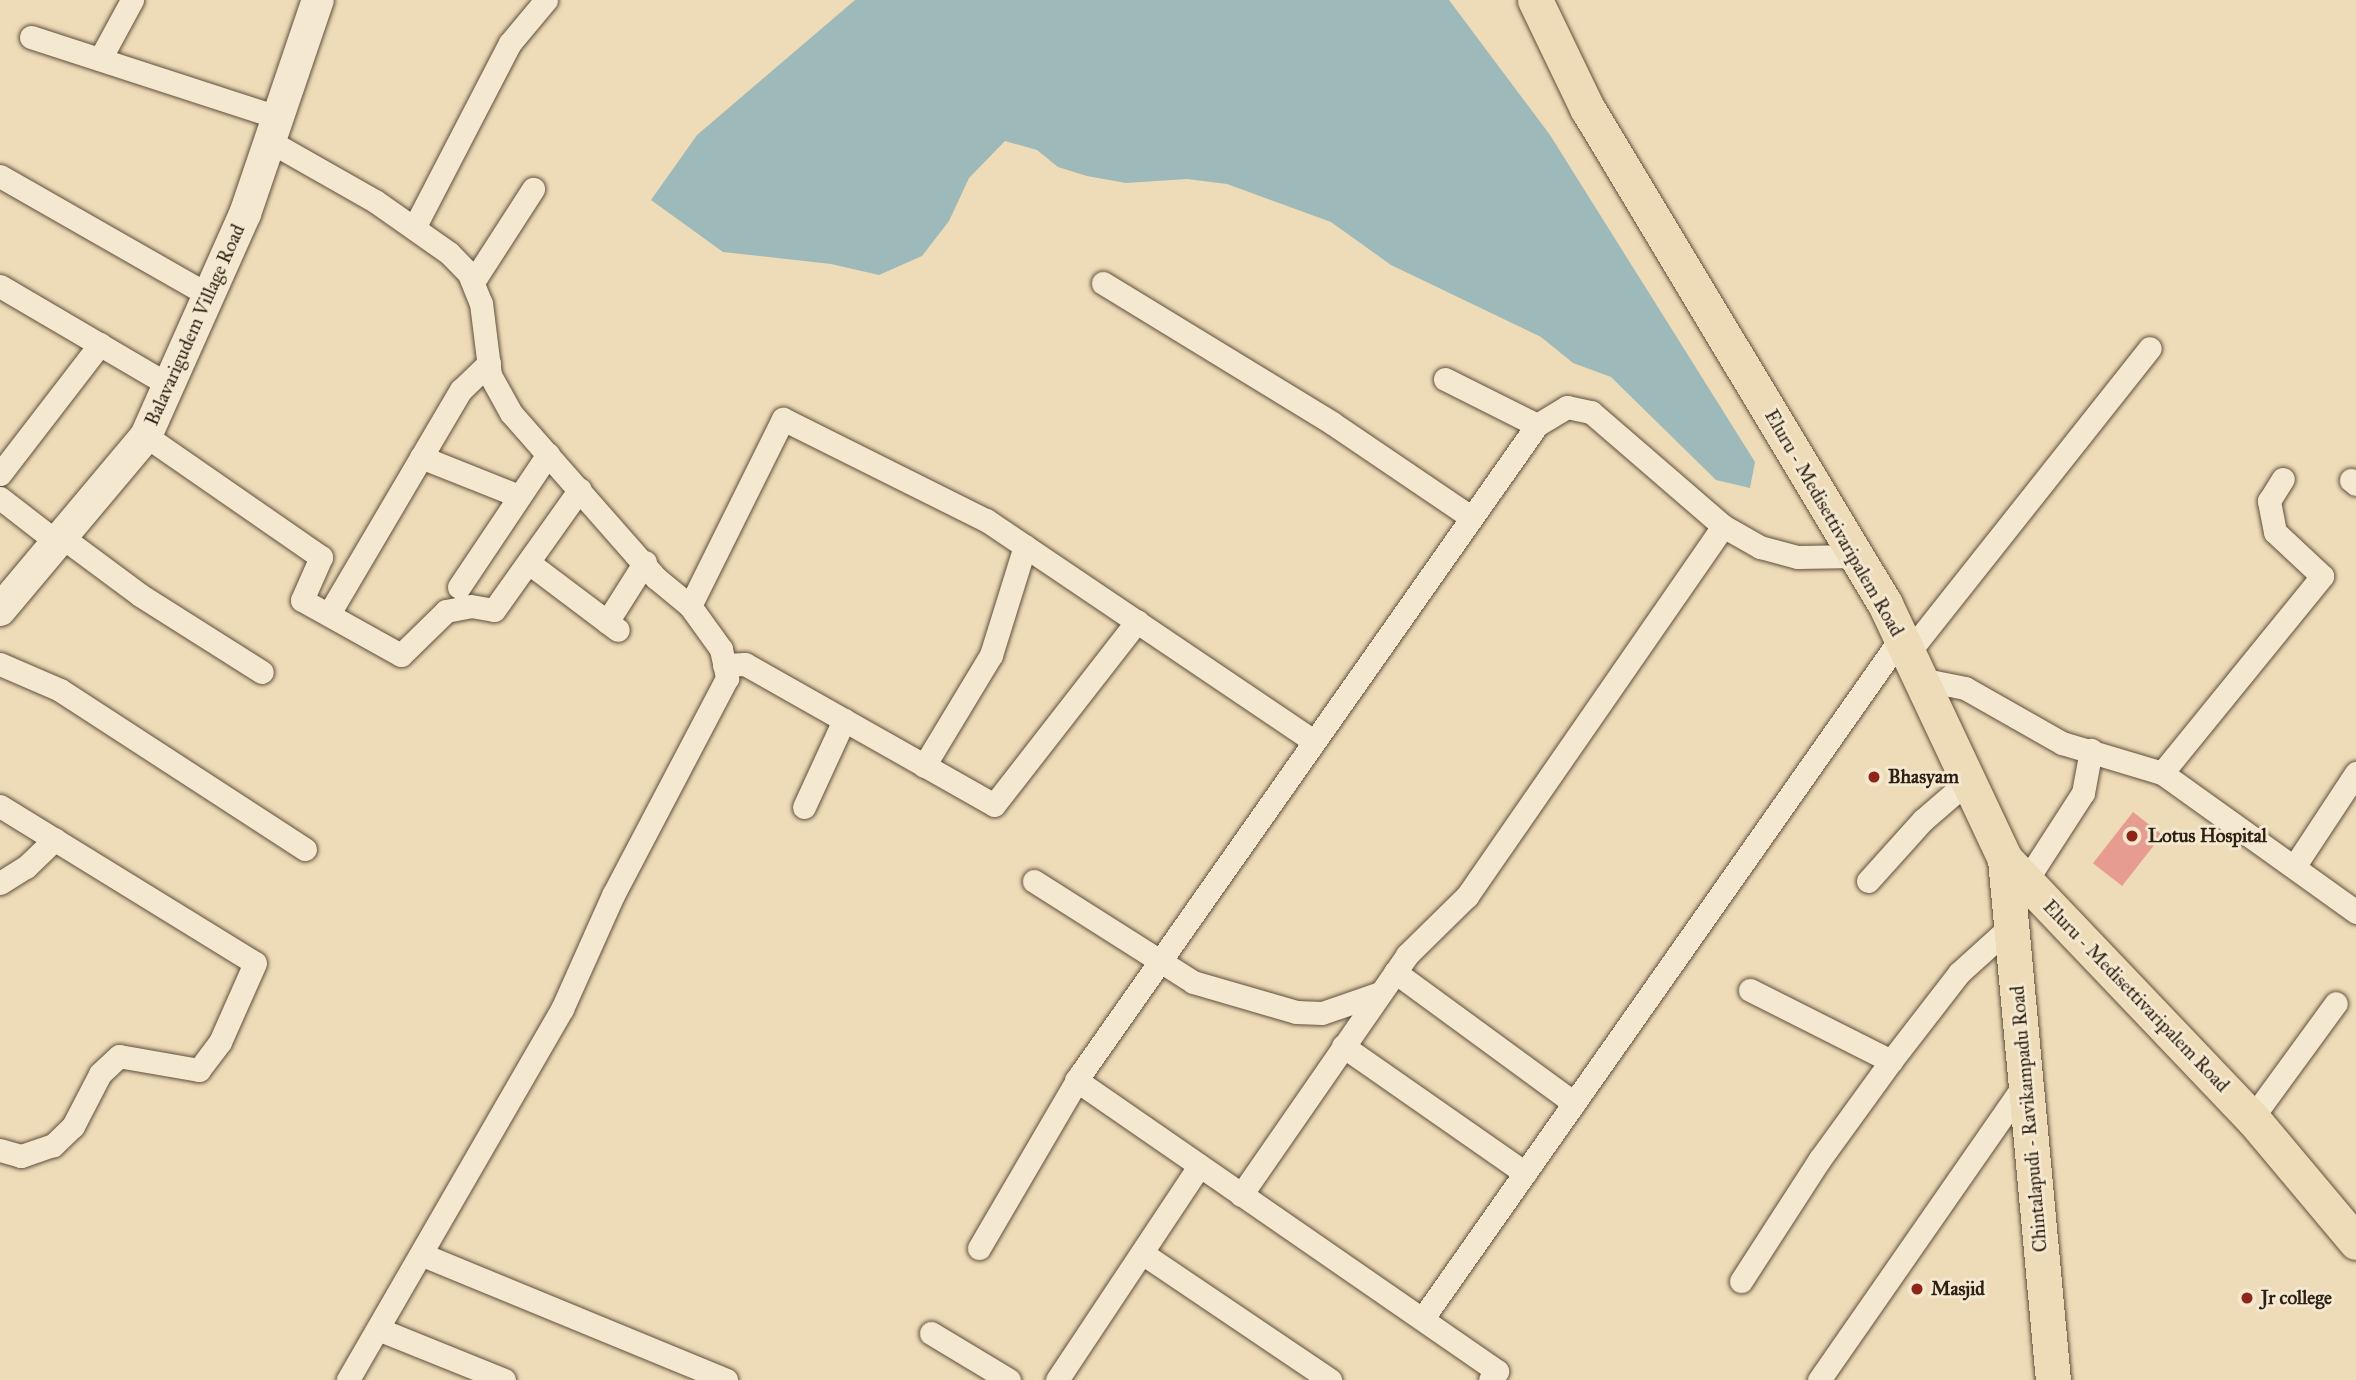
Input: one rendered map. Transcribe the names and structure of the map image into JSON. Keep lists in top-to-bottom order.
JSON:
{
  "streets": {
    "main road": ["Eluru - Medisettivaripalem Road", "Chintalapudi - Ravikampadu Road"],
    "street": ["Balavarigudem Village Road"]
  },
  "crossings": [
    ["Eluru - Medisettivaripalem Road", "Chintalapudi - Ravikampadu Road"]
  ],
  "places": [
    "Bhasyam",
    "Lotus Hospital",
    "Masjid",
    "Jr college"
  ]
}
